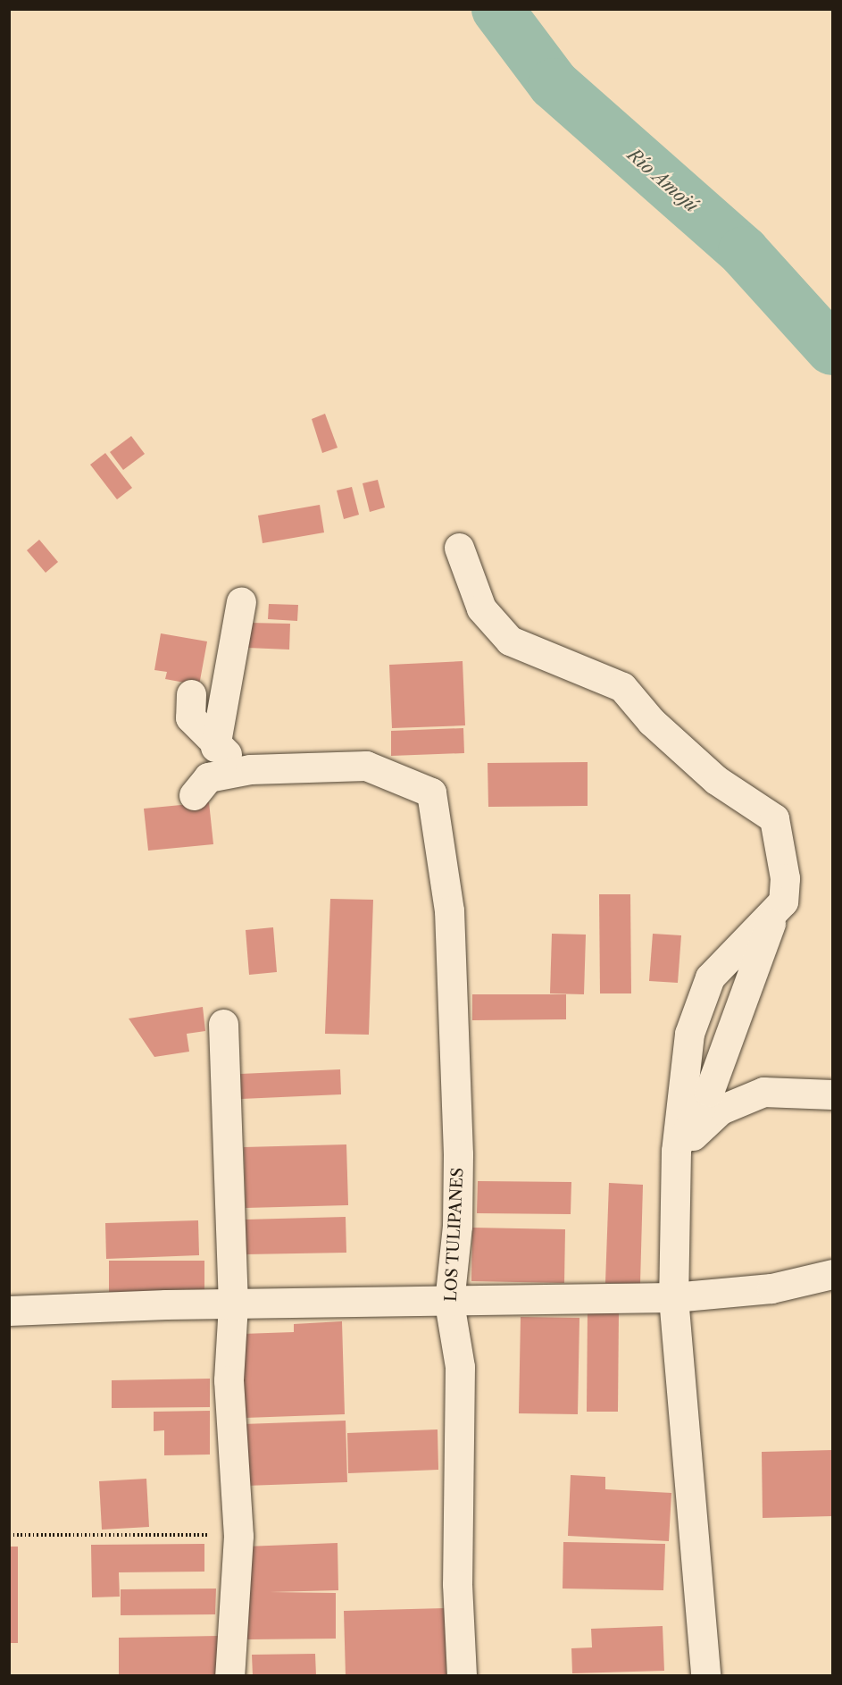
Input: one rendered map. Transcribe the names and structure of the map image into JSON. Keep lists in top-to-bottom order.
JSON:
{
  "streets": {
    "street": ["LOS TULIPANES"]
  },
  "water": ["Río Amojú"]
}
